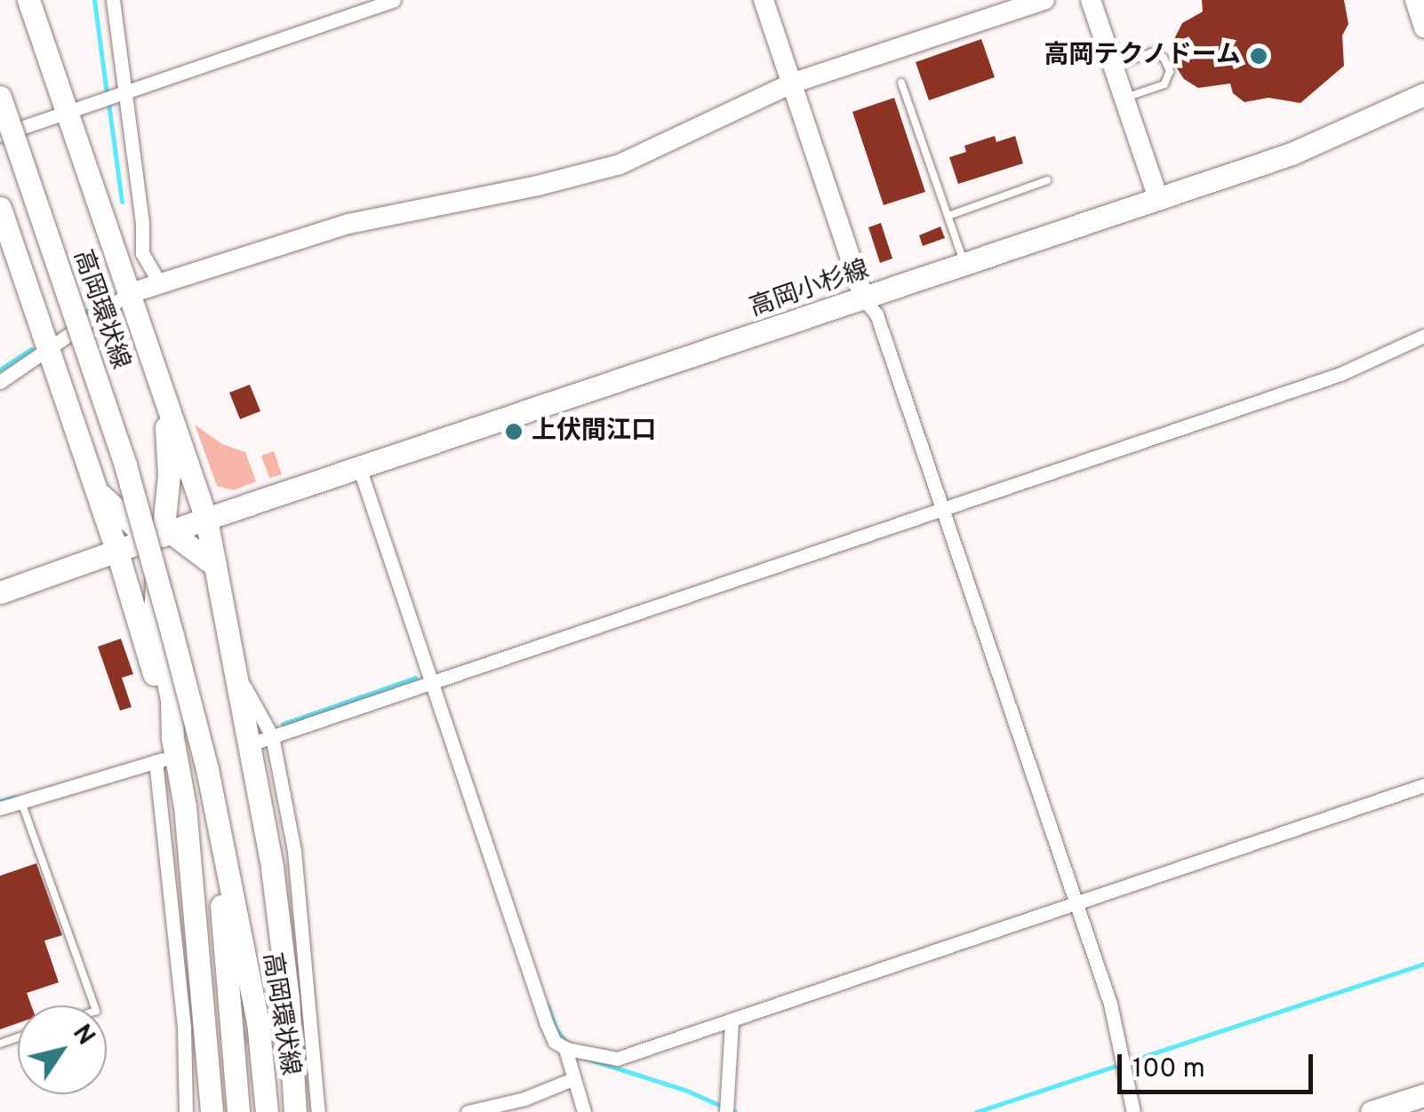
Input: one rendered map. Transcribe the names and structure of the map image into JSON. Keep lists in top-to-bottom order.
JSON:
{
  "streets": {
    "main road": ["高岡小杉線", "高岡環状線"]
  },
  "places": ["高岡テクノドーム", "上伏間江口"],
  "scale_bar": "100 m",
  "north": "top right"
}
